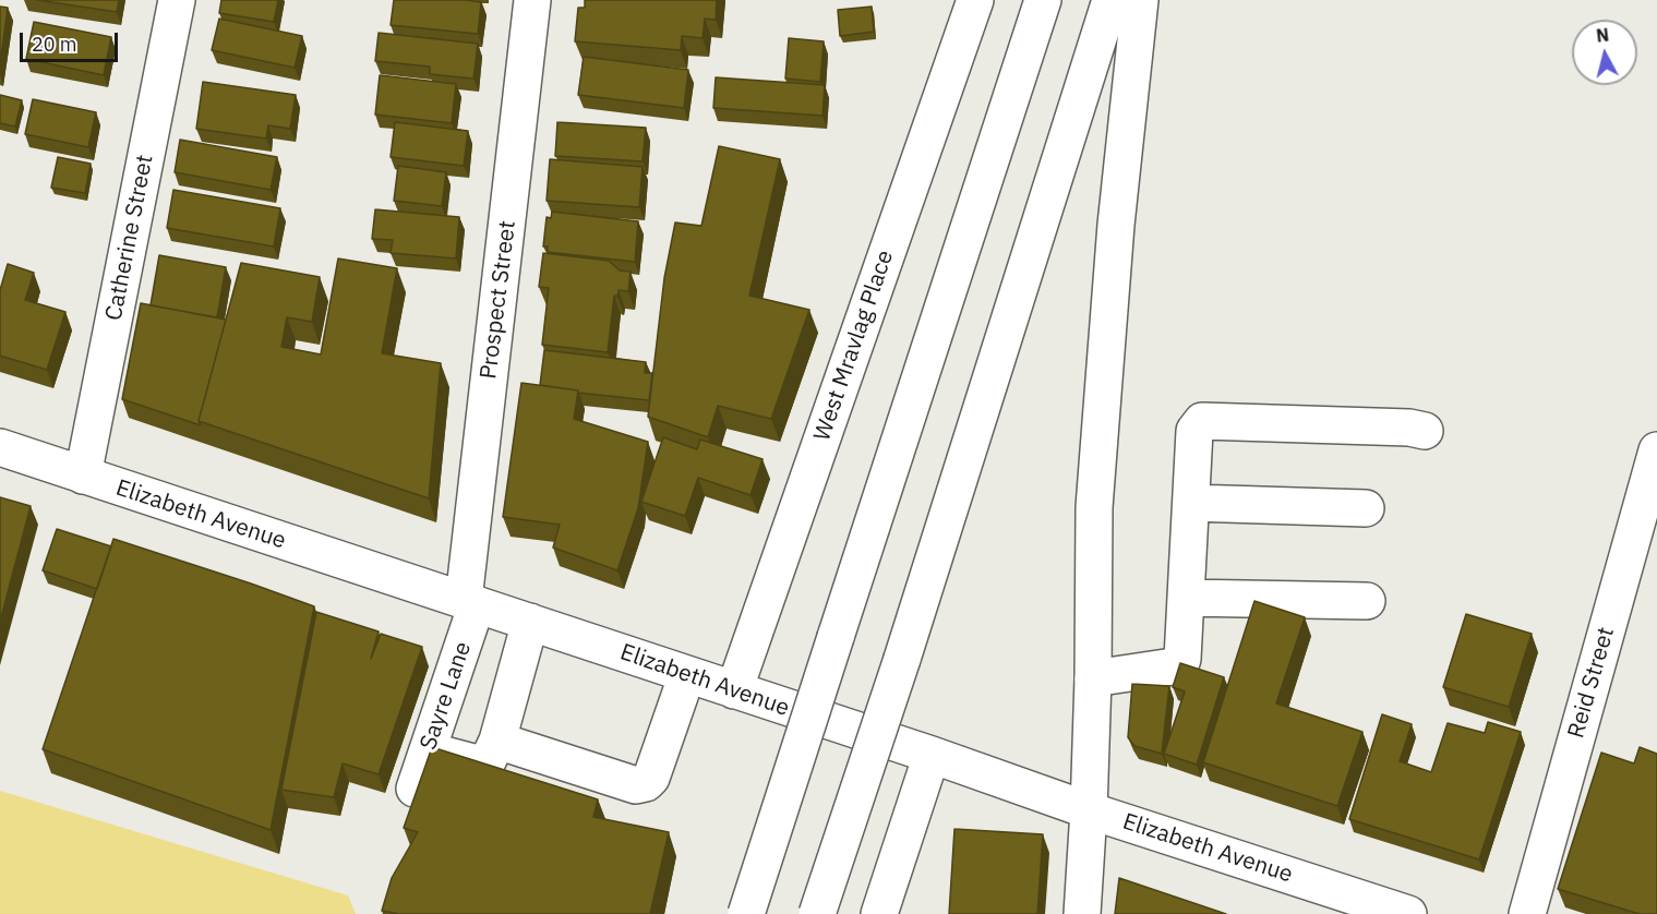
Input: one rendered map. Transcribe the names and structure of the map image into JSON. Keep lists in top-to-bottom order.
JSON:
{
  "streets": {
    "main road": [
      "Catherine Street",
      "Prospect Street",
      "West Mravlag Place",
      "Elizabeth Avenue",
      "Reid Street",
      "Sayre Lane"
    ]
  },
  "crossings": [
    ["Catherine Street", "Elizabeth Avenue"],
    ["Prospect Street", "Elizabeth Avenue"],
    ["Prospect Street", "Sayre Lane"],
    ["West Mravlag Place", "Elizabeth Avenue"],
    ["Elizabeth Avenue", "Sayre Lane"]
  ],
  "scale_bar": "20 m",
  "north": "top"
}
